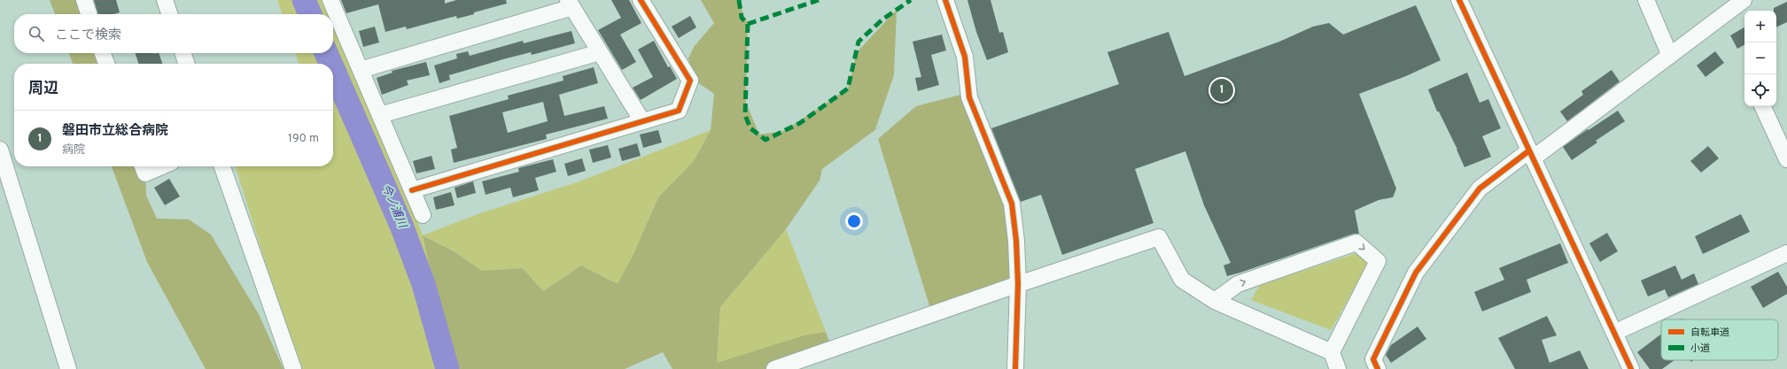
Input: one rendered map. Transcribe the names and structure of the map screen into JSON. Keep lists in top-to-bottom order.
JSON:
{
  "water": ["今ノ浦川"],
  "legend": ["自転車道", "小道"],
  "page": {
    "map_buttons": ["+", "−"],
    "search": "ここで検索",
    "heading": "周辺",
    "pins": "1",
    "list": [
      {
        "mark": "1",
        "name": "磐田市立総合病院",
        "note": "病院",
        "value": "190 m"
      }
    ]
  }
}
